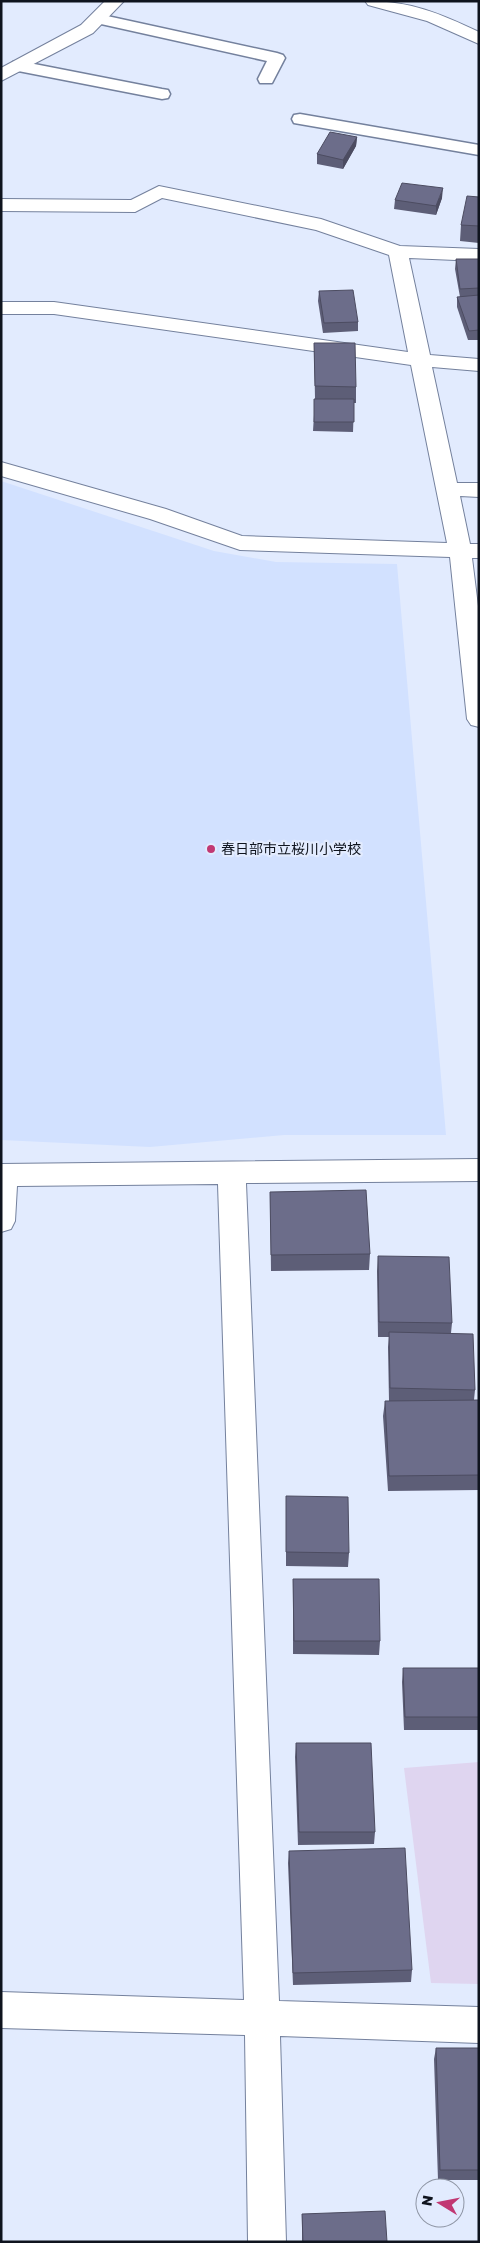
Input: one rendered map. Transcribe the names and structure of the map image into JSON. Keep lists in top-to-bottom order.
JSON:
{
  "places": ["春日部市立桜川小学校"],
  "north": "left"
}
